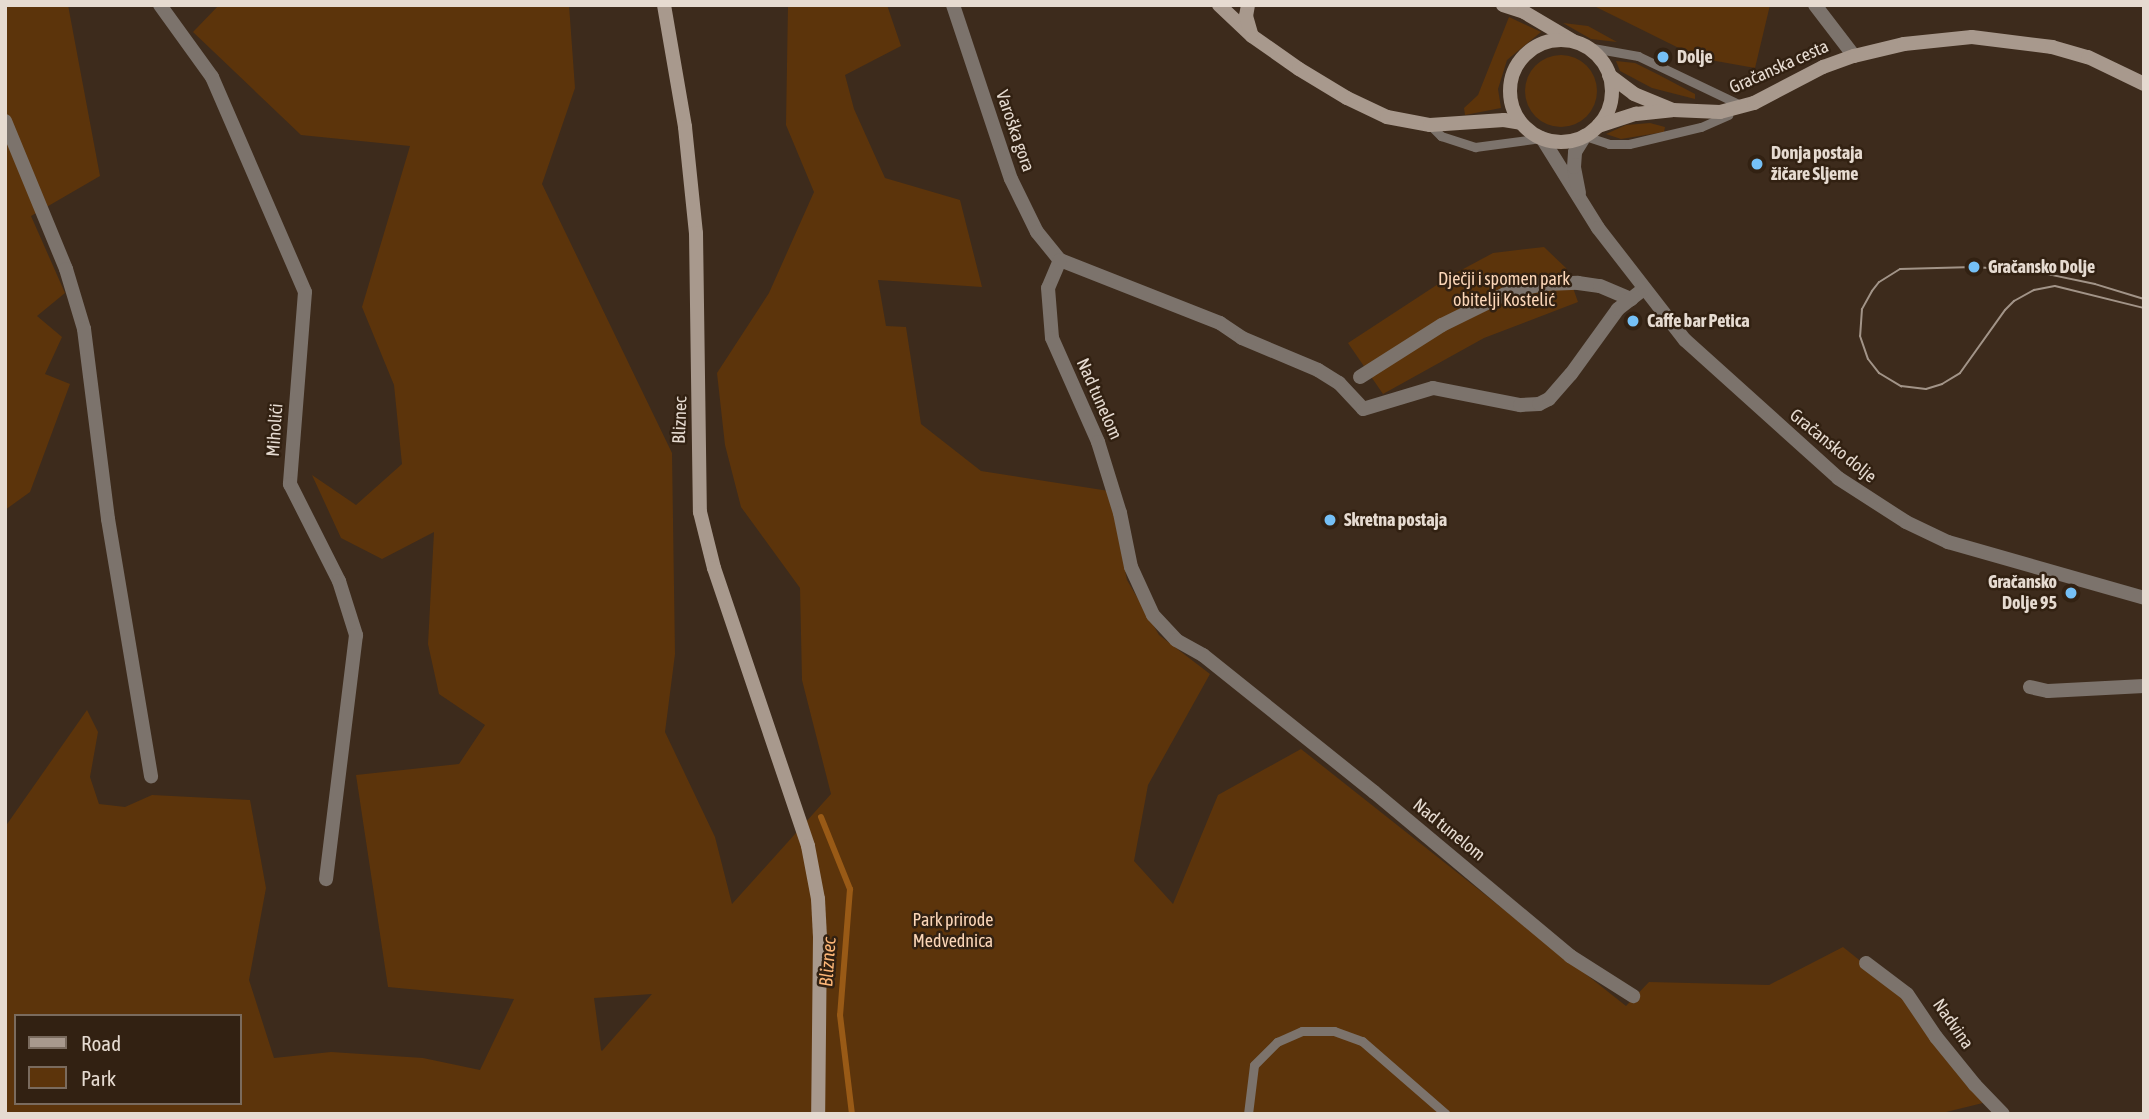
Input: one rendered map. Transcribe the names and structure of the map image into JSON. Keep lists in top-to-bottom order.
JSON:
{
  "streets": {
    "main road": ["Gračanska cesta", "Bliznec"],
    "street": [
      "Varoška gora",
      "Nad tunelom",
      "Miholići",
      "Gračansko dolje",
      "Nadvina"
    ]
  },
  "crossings": [
    ["Gračanska cesta", "Gračansko dolje"],
    ["Varoška gora", "Nad tunelom"]
  ],
  "water": ["Bliznec"],
  "parks": ["Dječji i spomen park obitelji Kostelić", "Park prirode Medvednica"],
  "places": [
    "Dolje",
    "Donja postaja žičare Sljeme",
    "Gračansko Dolje",
    "Caffe bar Petica",
    "Skretna postaja",
    "Gračansko Dolje 95"
  ],
  "legend": ["Road", "Park"]
}
